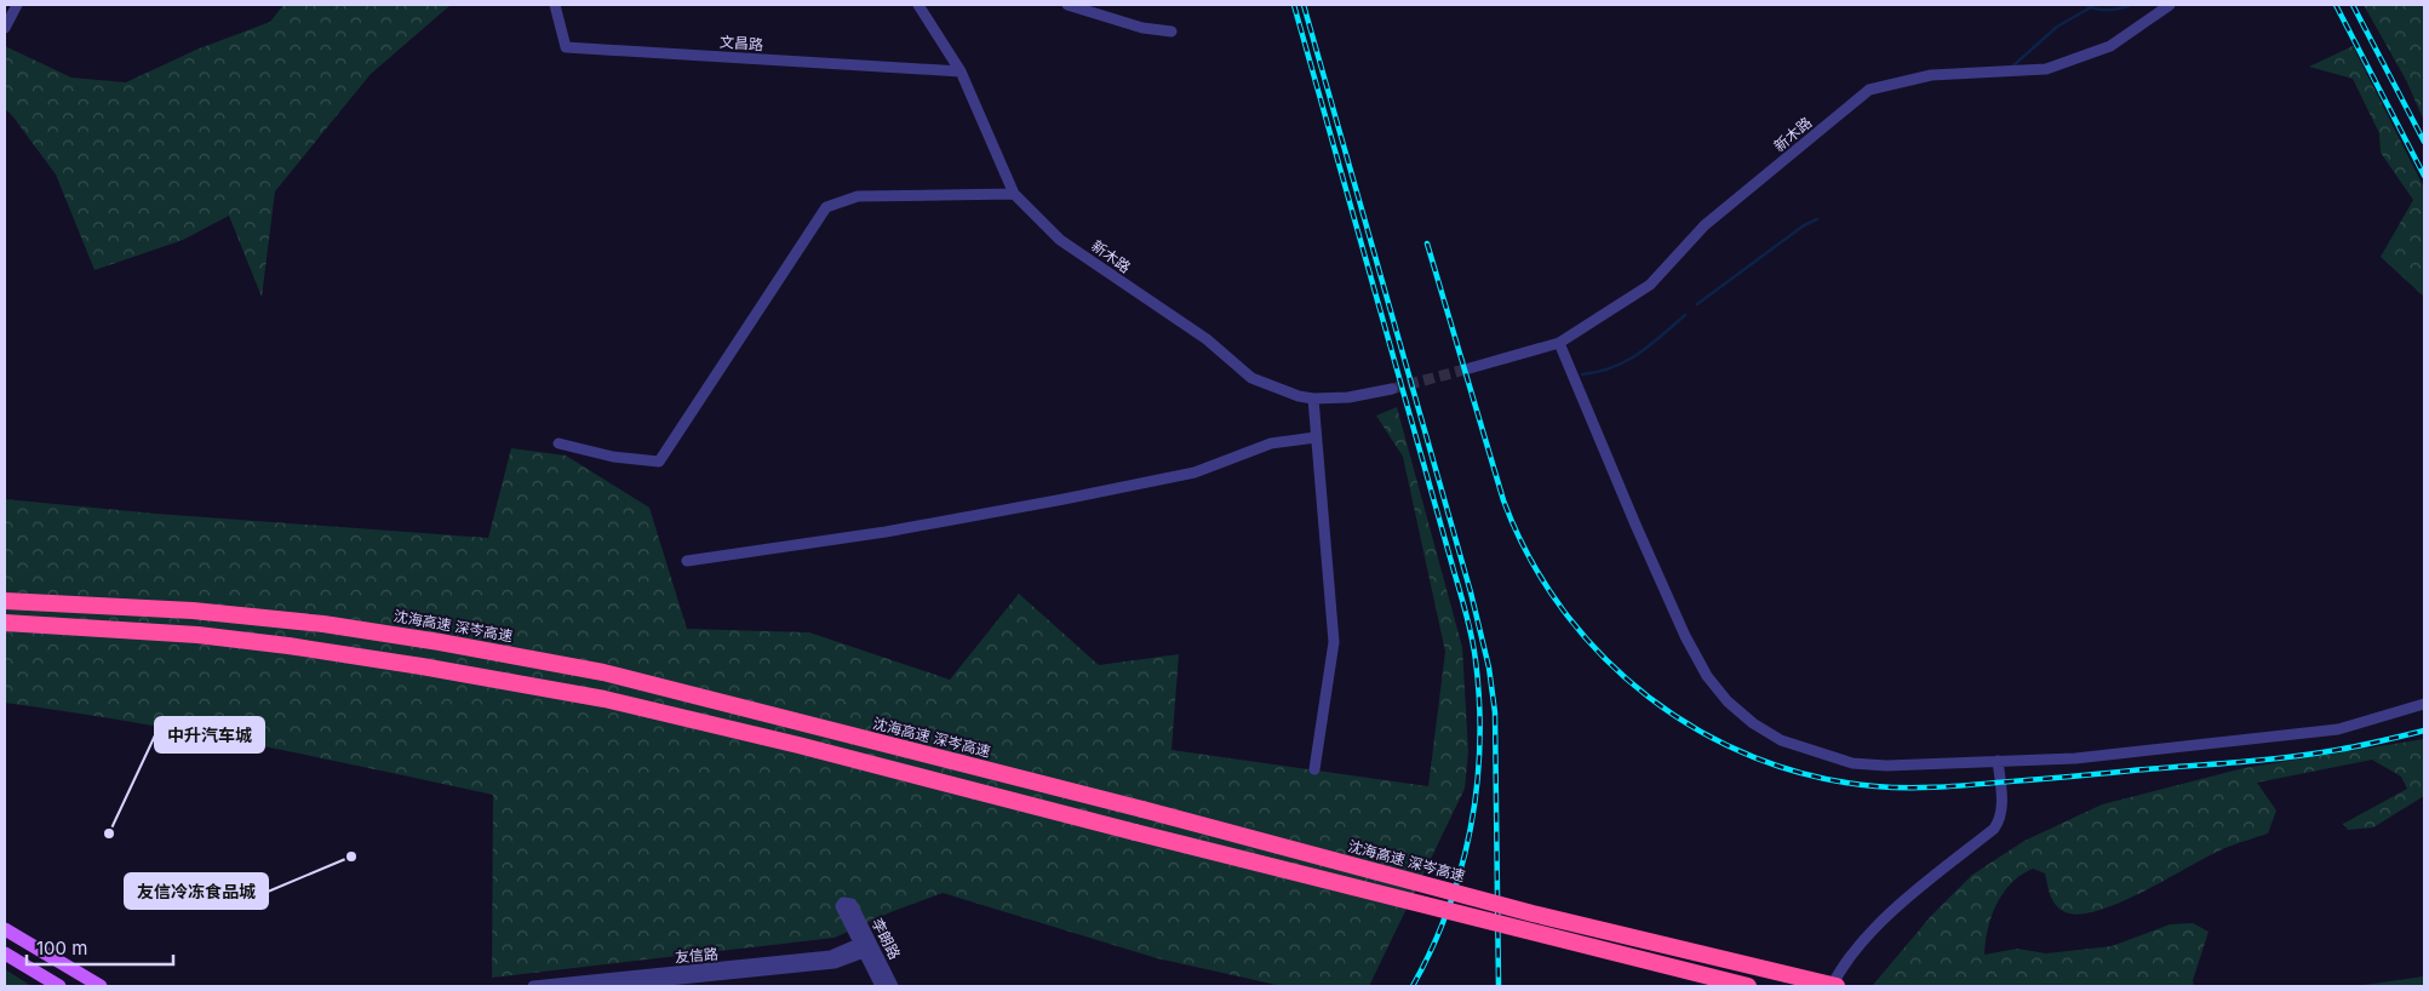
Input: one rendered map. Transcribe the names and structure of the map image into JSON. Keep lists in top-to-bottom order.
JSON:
{
  "streets": {
    "highway": ["沈海高速 深岑高速"],
    "street": [
      "文昌路",
      "新木路",
      "李朗路",
      "友信路"
    ]
  },
  "crossings": [
    ["文昌路", "新木路"],
    ["李朗路", "友信路"]
  ],
  "places": ["中升汽车城", "友信冷冻食品城"],
  "scale_bar": "100 m"
}
